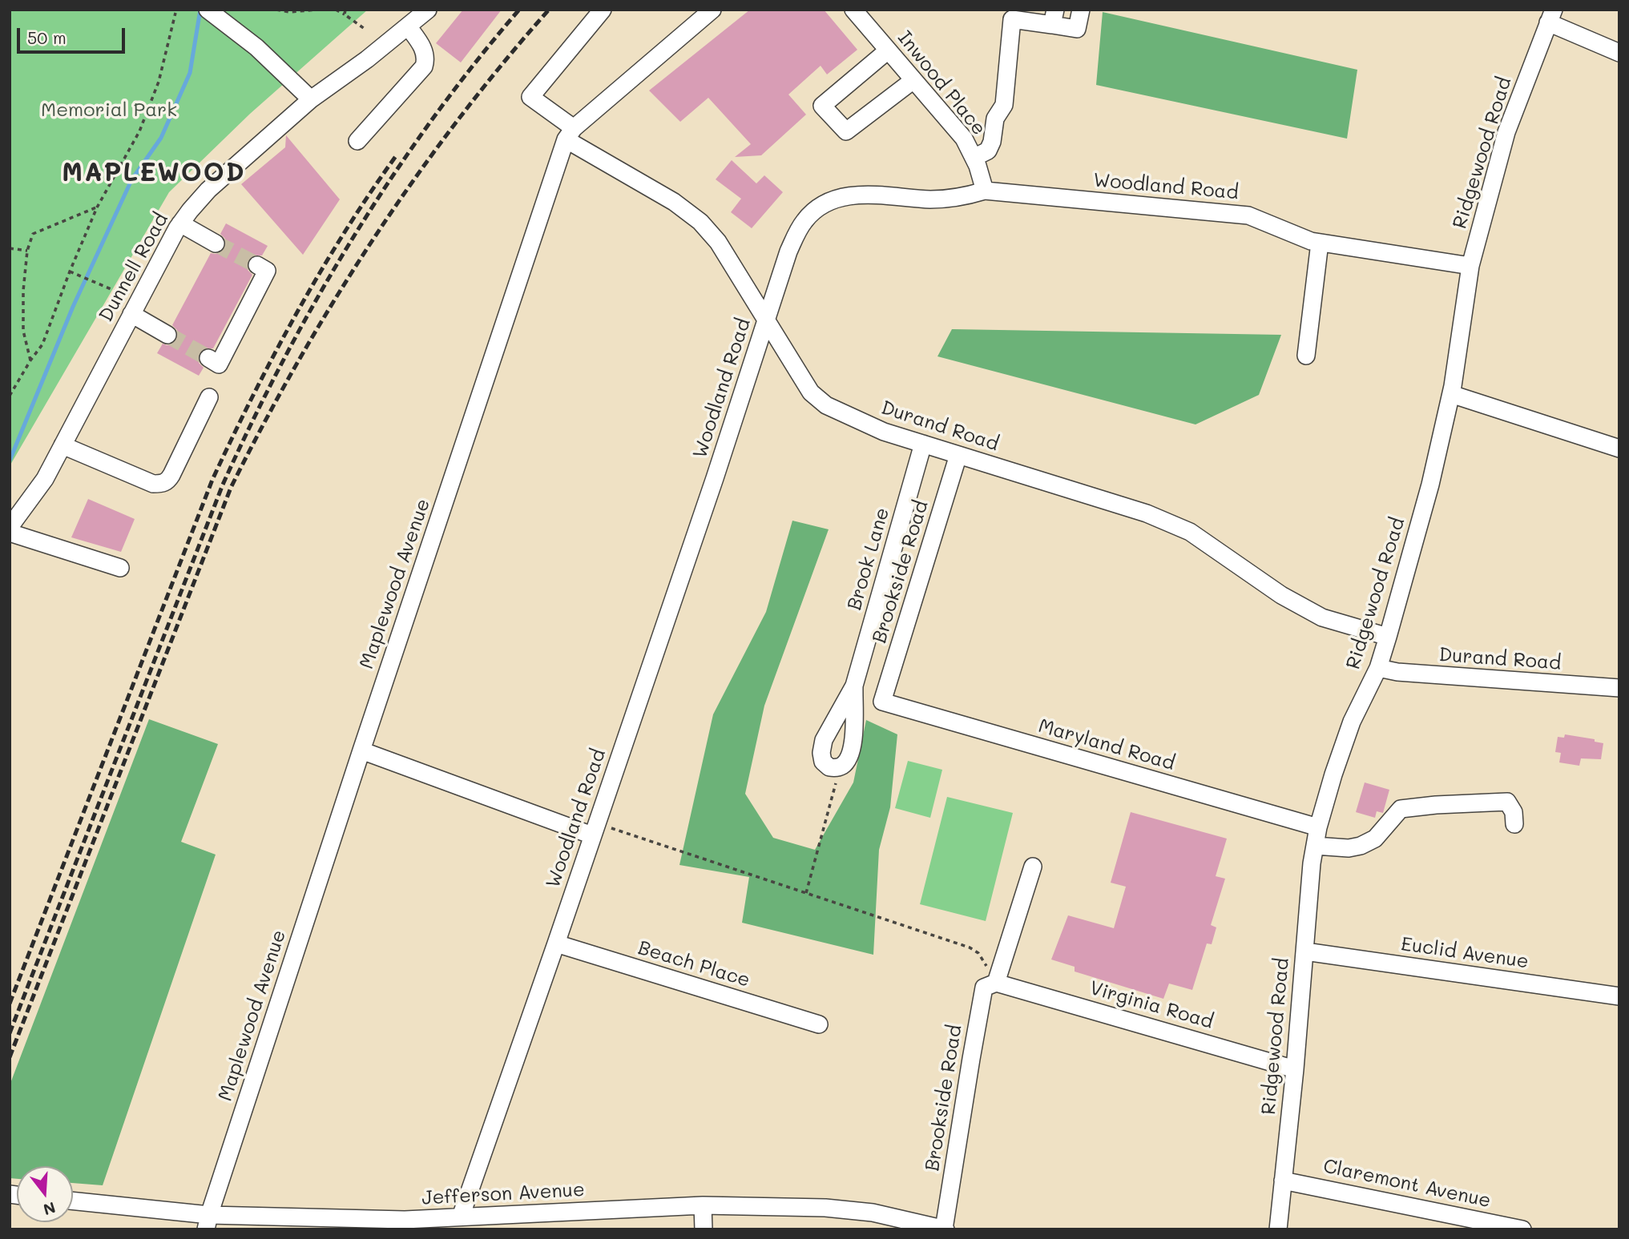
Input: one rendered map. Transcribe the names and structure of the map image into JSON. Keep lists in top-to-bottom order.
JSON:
{
  "streets": {
    "street": [
      "Inwood Place",
      "Ridgewood Road",
      "Woodland Road",
      "Dunnell Road",
      "Durand Road",
      "Brook Lane",
      "Brookside Road",
      "Maplewood Avenue",
      "Maryland Road",
      "Euclid Avenue",
      "Beach Place",
      "Virginia Road",
      "Claremont Avenue",
      "Jefferson Avenue"
    ]
  },
  "crossings": [
    ["Inwood Place", "Woodland Road"],
    ["Ridgewood Road", "Woodland Road"],
    ["Ridgewood Road", "Durand Road"],
    ["Ridgewood Road", "Maryland Road"],
    ["Ridgewood Road", "Euclid Avenue"],
    ["Ridgewood Road", "Virginia Road"],
    ["Ridgewood Road", "Claremont Avenue"],
    ["Woodland Road", "Durand Road"],
    ["Woodland Road", "Beach Place"],
    ["Woodland Road", "Jefferson Avenue"],
    ["Durand Road", "Brook Lane"],
    ["Durand Road", "Brookside Road"],
    ["Durand Road", "Maplewood Avenue"],
    ["Brookside Road", "Maryland Road"],
    ["Brookside Road", "Virginia Road"],
    ["Brookside Road", "Jefferson Avenue"],
    ["Maplewood Avenue", "Jefferson Avenue"]
  ],
  "districts": ["MAPLEWOOD"],
  "parks": ["Memorial Park"],
  "scale_bar": "50 m",
  "north": "bottom"
}
